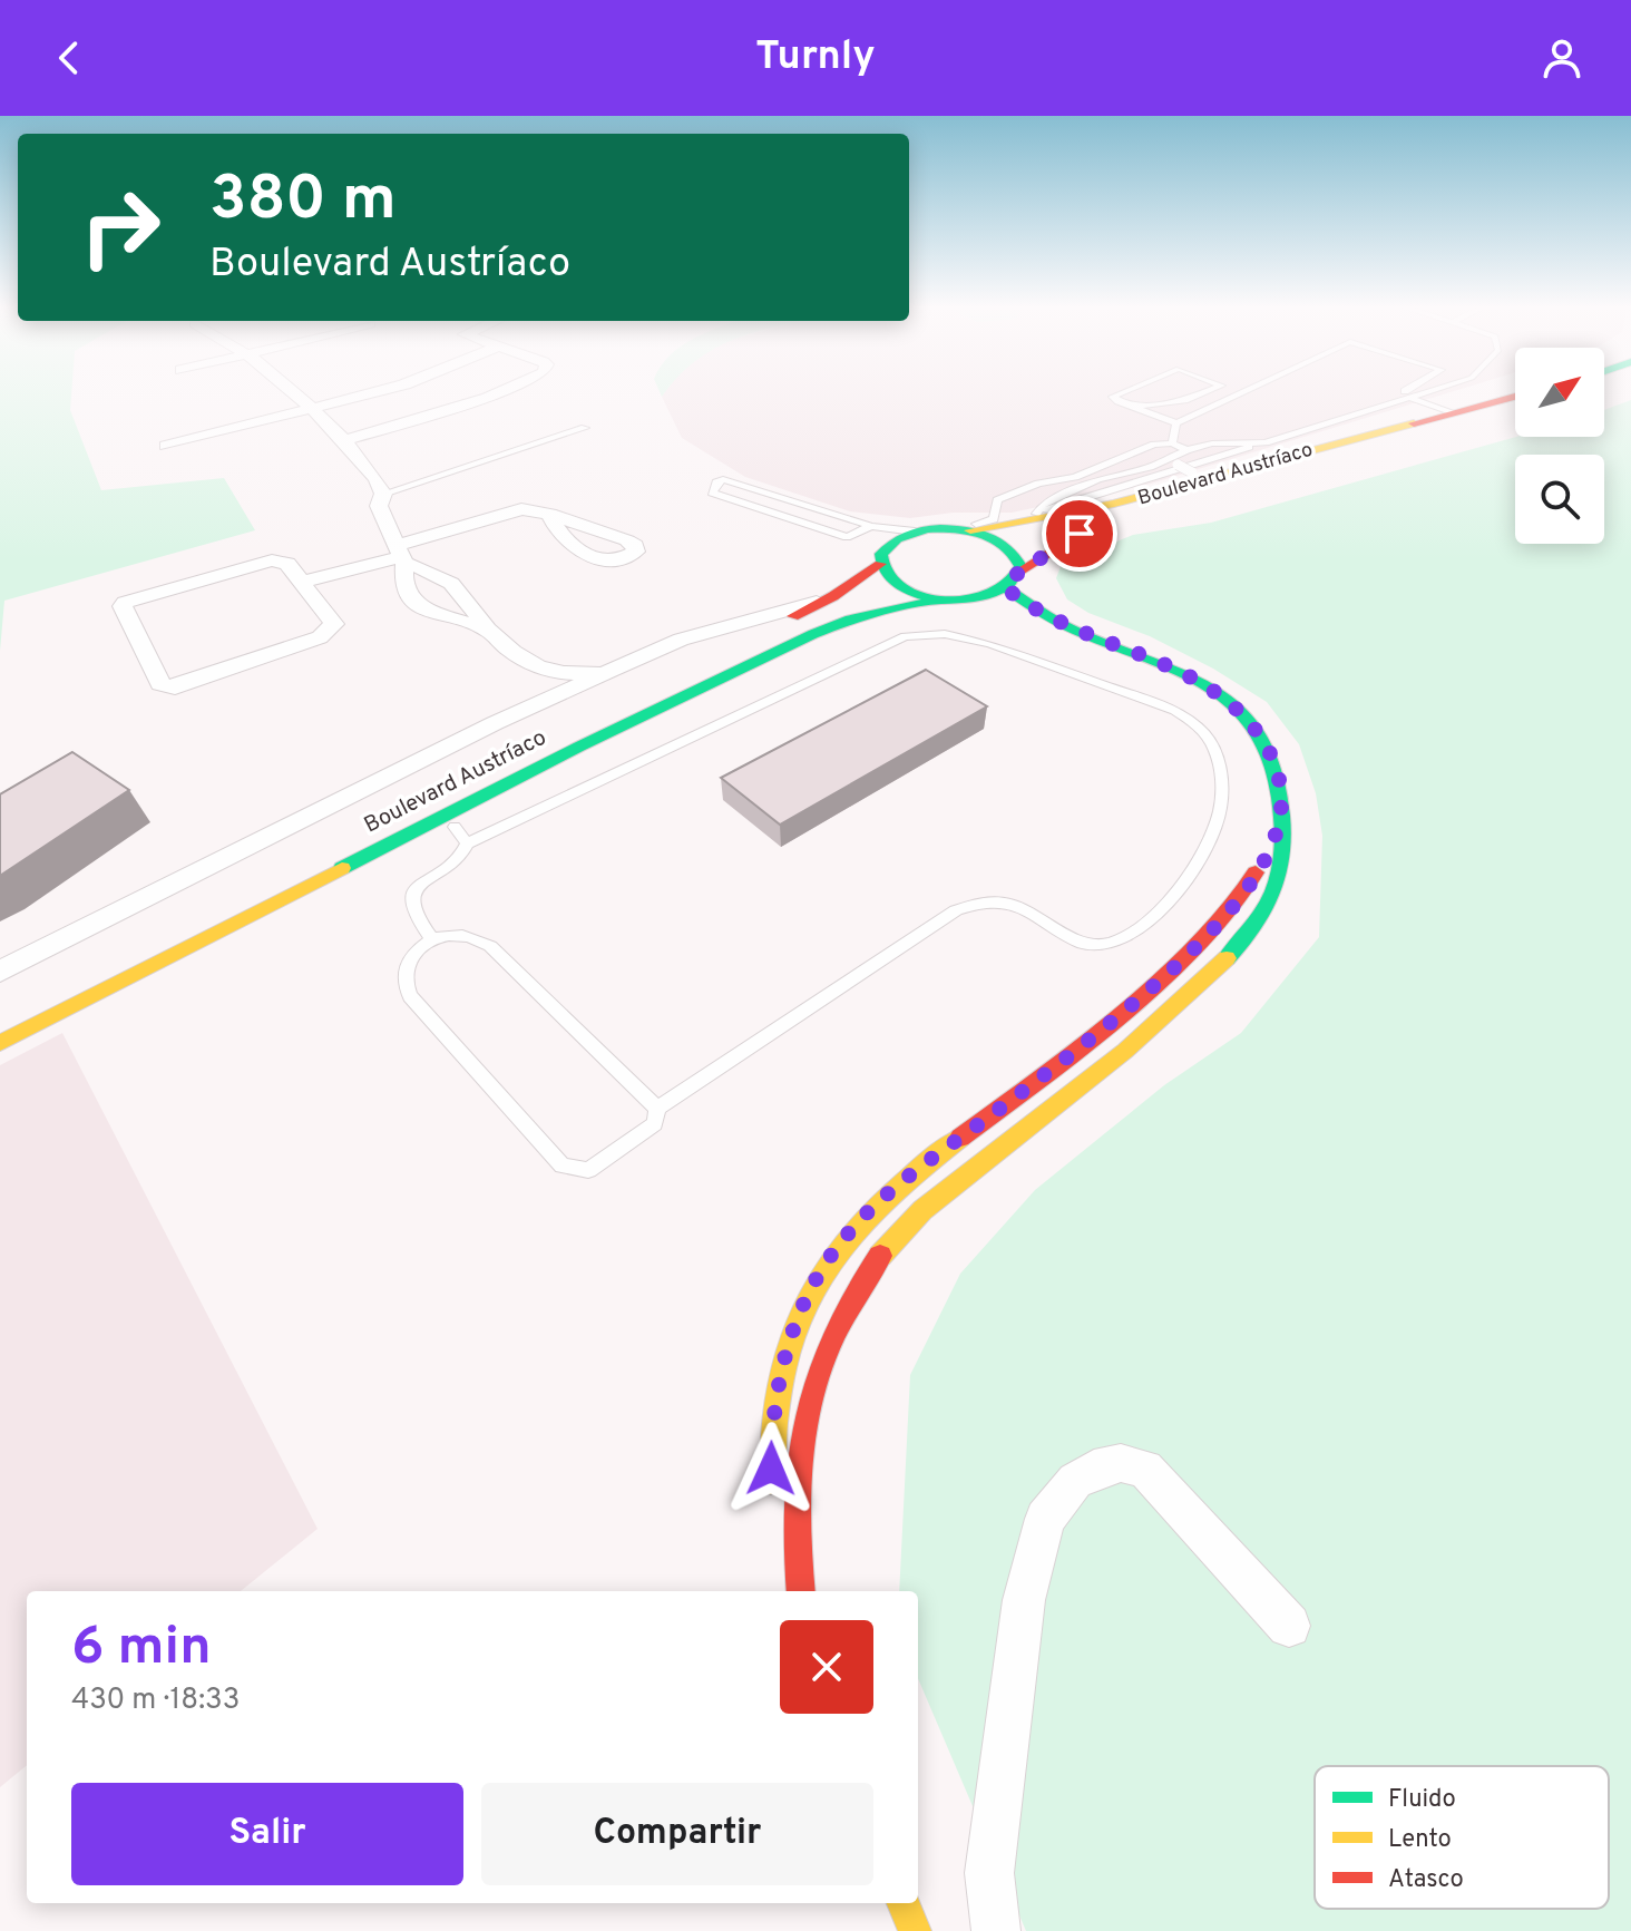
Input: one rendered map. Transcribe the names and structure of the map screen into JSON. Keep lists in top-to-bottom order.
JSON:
{
  "streets": {
    "main road": ["Boulevard Austríaco"]
  },
  "legend": ["Fluido", "Lento", "Atasco"],
  "north": "top right",
  "page": {
    "header": "Turnly",
    "turn": ["380 m", "Boulevard Austríaco"],
    "heading": ["6 min", "430 m · 18:33"],
    "buttons": ["Salir", "Compartir"]
  }
}
